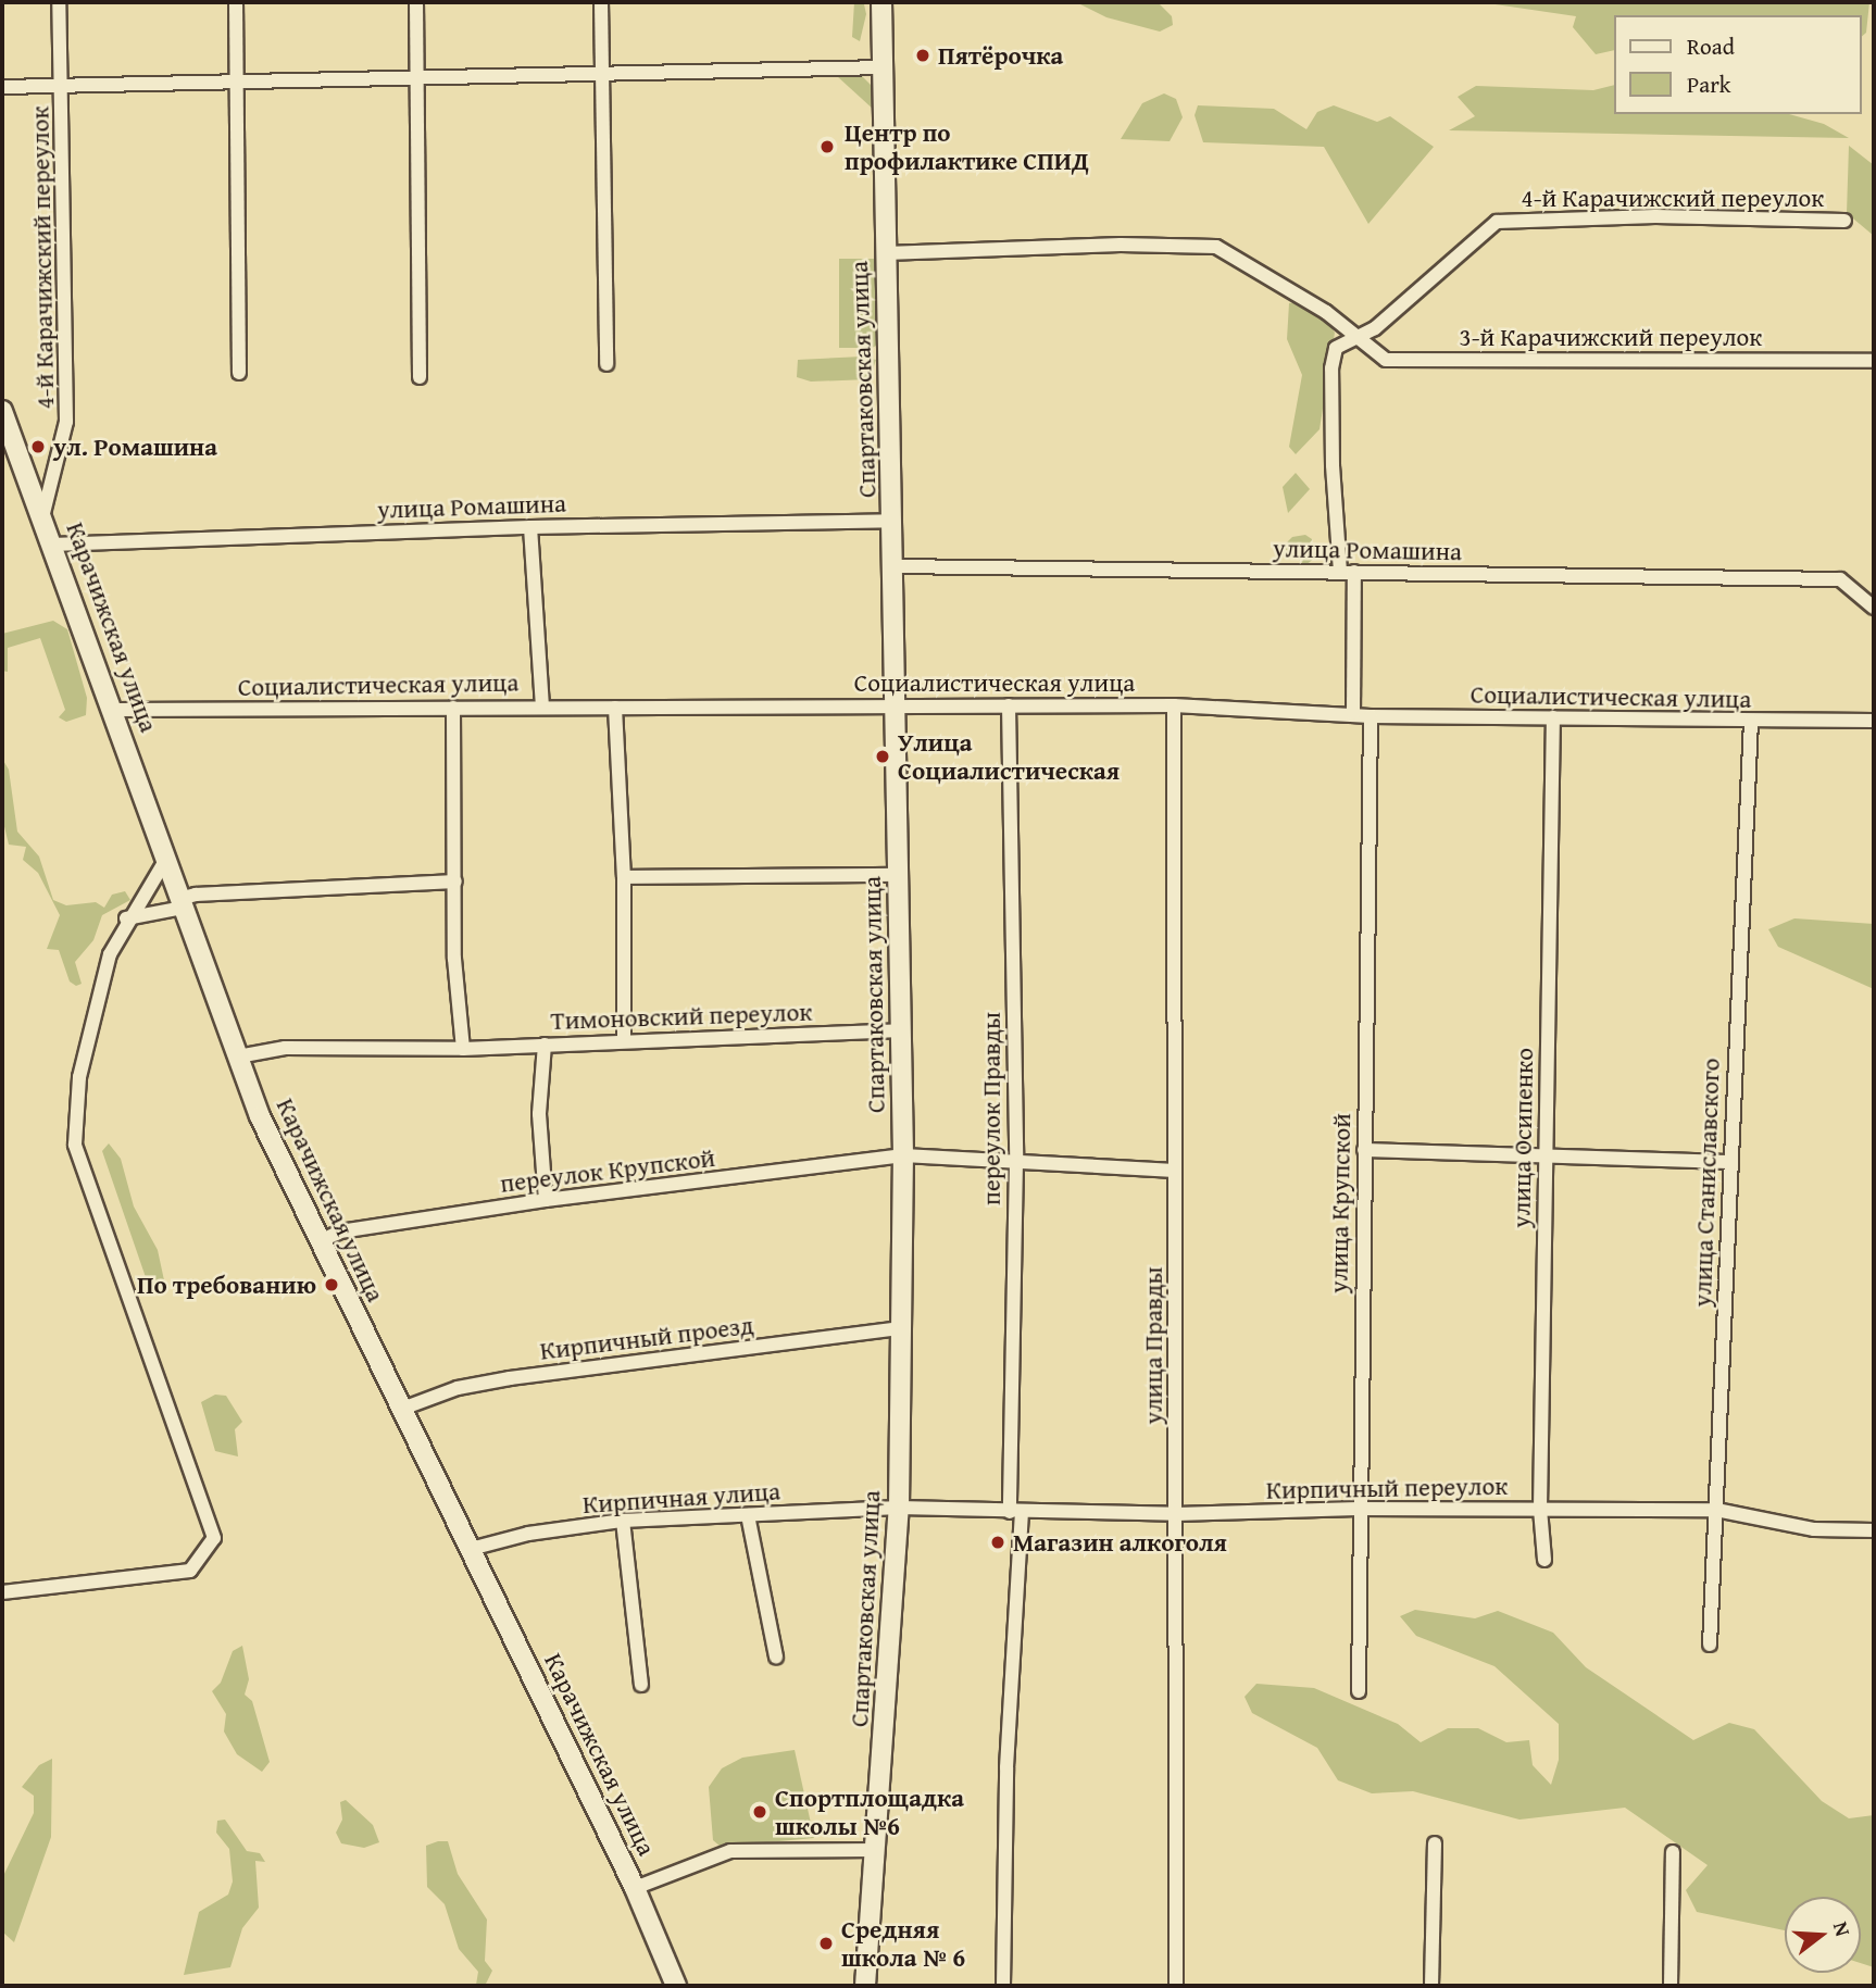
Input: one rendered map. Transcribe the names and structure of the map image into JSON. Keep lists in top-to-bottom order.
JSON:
{
  "streets": {
    "street": [
      "4-й Карачижский переулок",
      "3-й Карачижский переулок",
      "Спартаковская улица",
      "улица Ромашина",
      "Карачижская улица",
      "Социалистическая улица",
      "Тимоновский переулок",
      "переулок Правды",
      "улица Осипенко",
      "переулок Крупской",
      "улица Станиславского",
      "улица Крупской",
      "Кирпичный проезд",
      "улица Правды",
      "Кирпичный переулок",
      "Кирпичная улица"
    ]
  },
  "crossings": [
    ["4-й Карачижский переулок", "3-й Карачижский переулок"],
    ["4-й Карачижский переулок", "Спартаковская улица"],
    ["4-й Карачижский переулок", "Карачижская улица"],
    ["Спартаковская улица", "улица Ромашина"],
    ["Спартаковская улица", "Социалистическая улица"],
    ["Спартаковская улица", "Тимоновский переулок"],
    ["Спартаковская улица", "переулок Крупской"],
    ["Спартаковская улица", "Кирпичный проезд"],
    ["Спартаковская улица", "Кирпичный переулок"],
    ["Спартаковская улица", "Кирпичная улица"],
    ["улица Ромашина", "Карачижская улица"],
    ["Карачижская улица", "Социалистическая улица"],
    ["Карачижская улица", "Тимоновский переулок"],
    ["Карачижская улица", "переулок Крупской"],
    ["Карачижская улица", "Кирпичный проезд"],
    ["Карачижская улица", "Кирпичная улица"],
    ["Социалистическая улица", "переулок Правды"],
    ["Социалистическая улица", "улица Осипенко"],
    ["Социалистическая улица", "улица Станиславского"],
    ["Социалистическая улица", "улица Крупской"],
    ["Социалистическая улица", "улица Правды"],
    ["переулок Правды", "переулок Крупской"],
    ["переулок Правды", "Кирпичный переулок"],
    ["улица Осипенко", "Кирпичный переулок"],
    ["переулок Крупской", "улица Правды"],
    ["улица Станиславского", "Кирпичный переулок"],
    ["улица Крупской", "Кирпичный переулок"],
    ["улица Правды", "Кирпичный переулок"],
    ["Кирпичный переулок", "Кирпичная улица"]
  ],
  "places": [
    "Пятёрочка",
    "Центр по профилактике СПИД",
    "ул. Ромашина",
    "Улица Социалистическая",
    "По требованию",
    "Магазин алкоголя",
    "Спортплощадка школы №6",
    "Средняя школа № 6"
  ],
  "legend": ["Road", "Park"],
  "north": "right"
}
